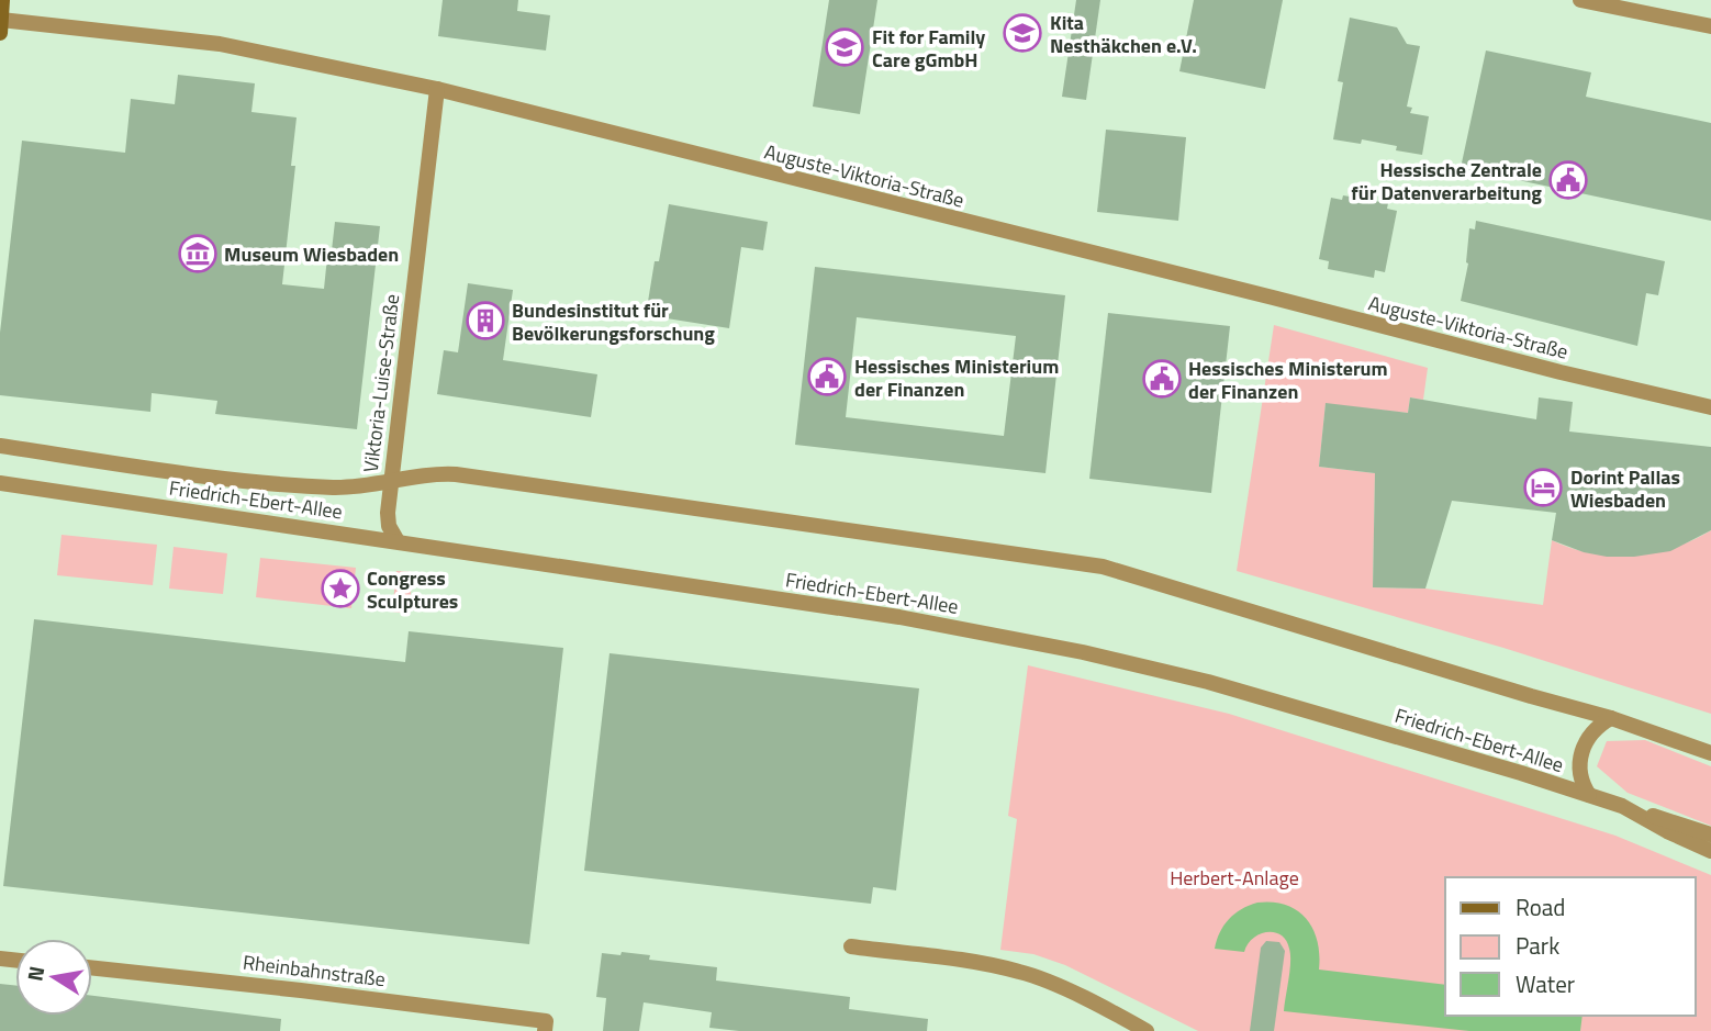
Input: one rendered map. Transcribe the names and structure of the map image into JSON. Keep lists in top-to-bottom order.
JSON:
{
  "streets": {
    "street": [
      "Auguste-Viktoria-Straße",
      "Viktoria-Luise-Straße",
      "Friedrich-Ebert-Allee",
      "Rheinbahnstraße"
    ]
  },
  "crossings": [
    ["Auguste-Viktoria-Straße", "Viktoria-Luise-Straße"],
    ["Viktoria-Luise-Straße", "Friedrich-Ebert-Allee"]
  ],
  "parks": ["Herbert-Anlage"],
  "places": {
    "school or university": ["Kita Nesthäkchen e.V.", "Fit for Family Care gGmbH"],
    "public building": ["Hessische Zentrale für Datenverarbeitung", "Hessisches Ministerium der Finanzen", "Hessisches Ministerum der Finanzen"],
    "museum": ["Museum Wiesbaden"],
    "building": ["Bundesinstitut für Bevölkerungsforschung"],
    "hotel": ["Dorint Pallas Wiesbaden"],
    "place": ["Congress Sculptures"]
  },
  "legend": ["Road", "Park", "Water"],
  "north": "left"
}
